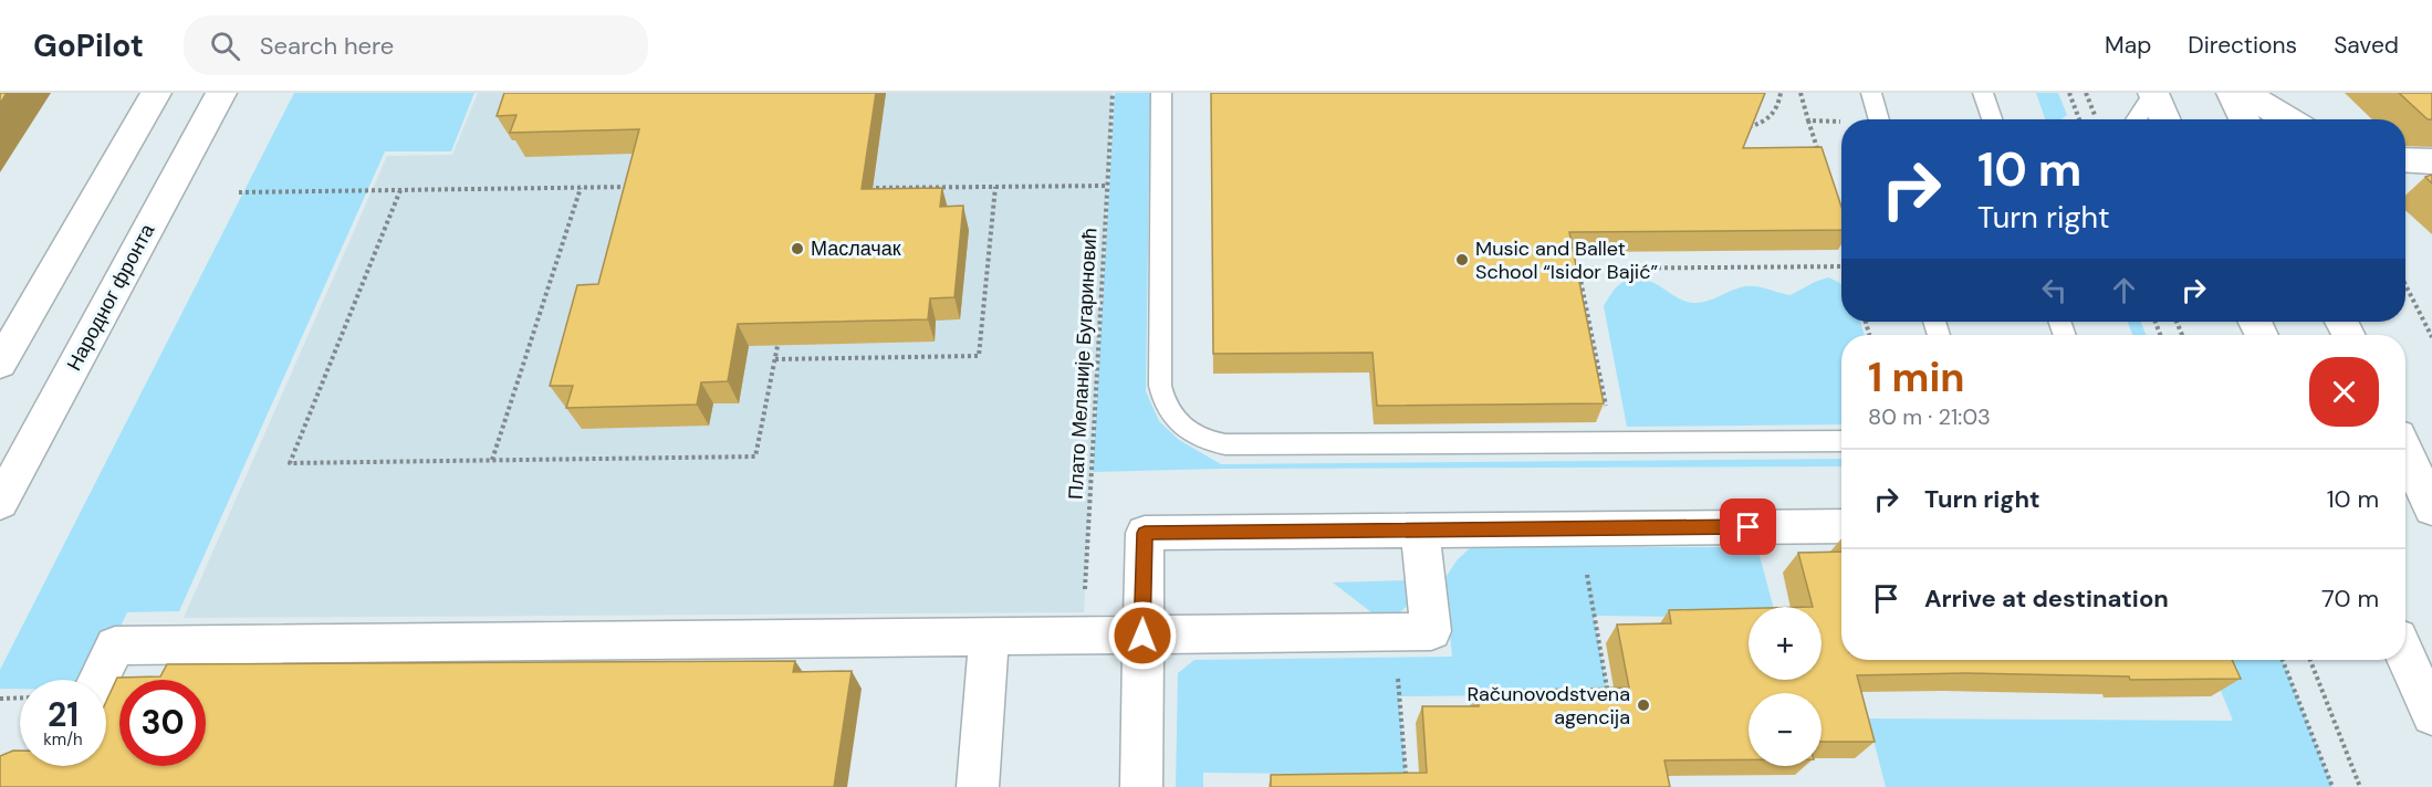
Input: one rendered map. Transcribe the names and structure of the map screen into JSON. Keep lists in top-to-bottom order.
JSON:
{
  "streets": {
    "street": ["Народног фронта"],
    "path": ["Плато Меланије Бугариновић"]
  },
  "places": ["Маслачак", "Music and Ballet School “Isidor Bajić”", "Računovodstvena agencija"],
  "page": {
    "header": "GoPilot",
    "search": "Search here",
    "nav": ["Map", "Directions", "Saved"],
    "turn": ["10 m", "Turn right"],
    "heading": ["1 min", "80 m · 21:03"],
    "list": [
      {
        "name": "Turn right",
        "value": "10 m"
      },
      {
        "name": "Arrive at destination",
        "value": "70 m"
      }
    ],
    "map_buttons": ["+", "−"],
    "speed": "21 km/h",
    "limit": "30"
  }
}
